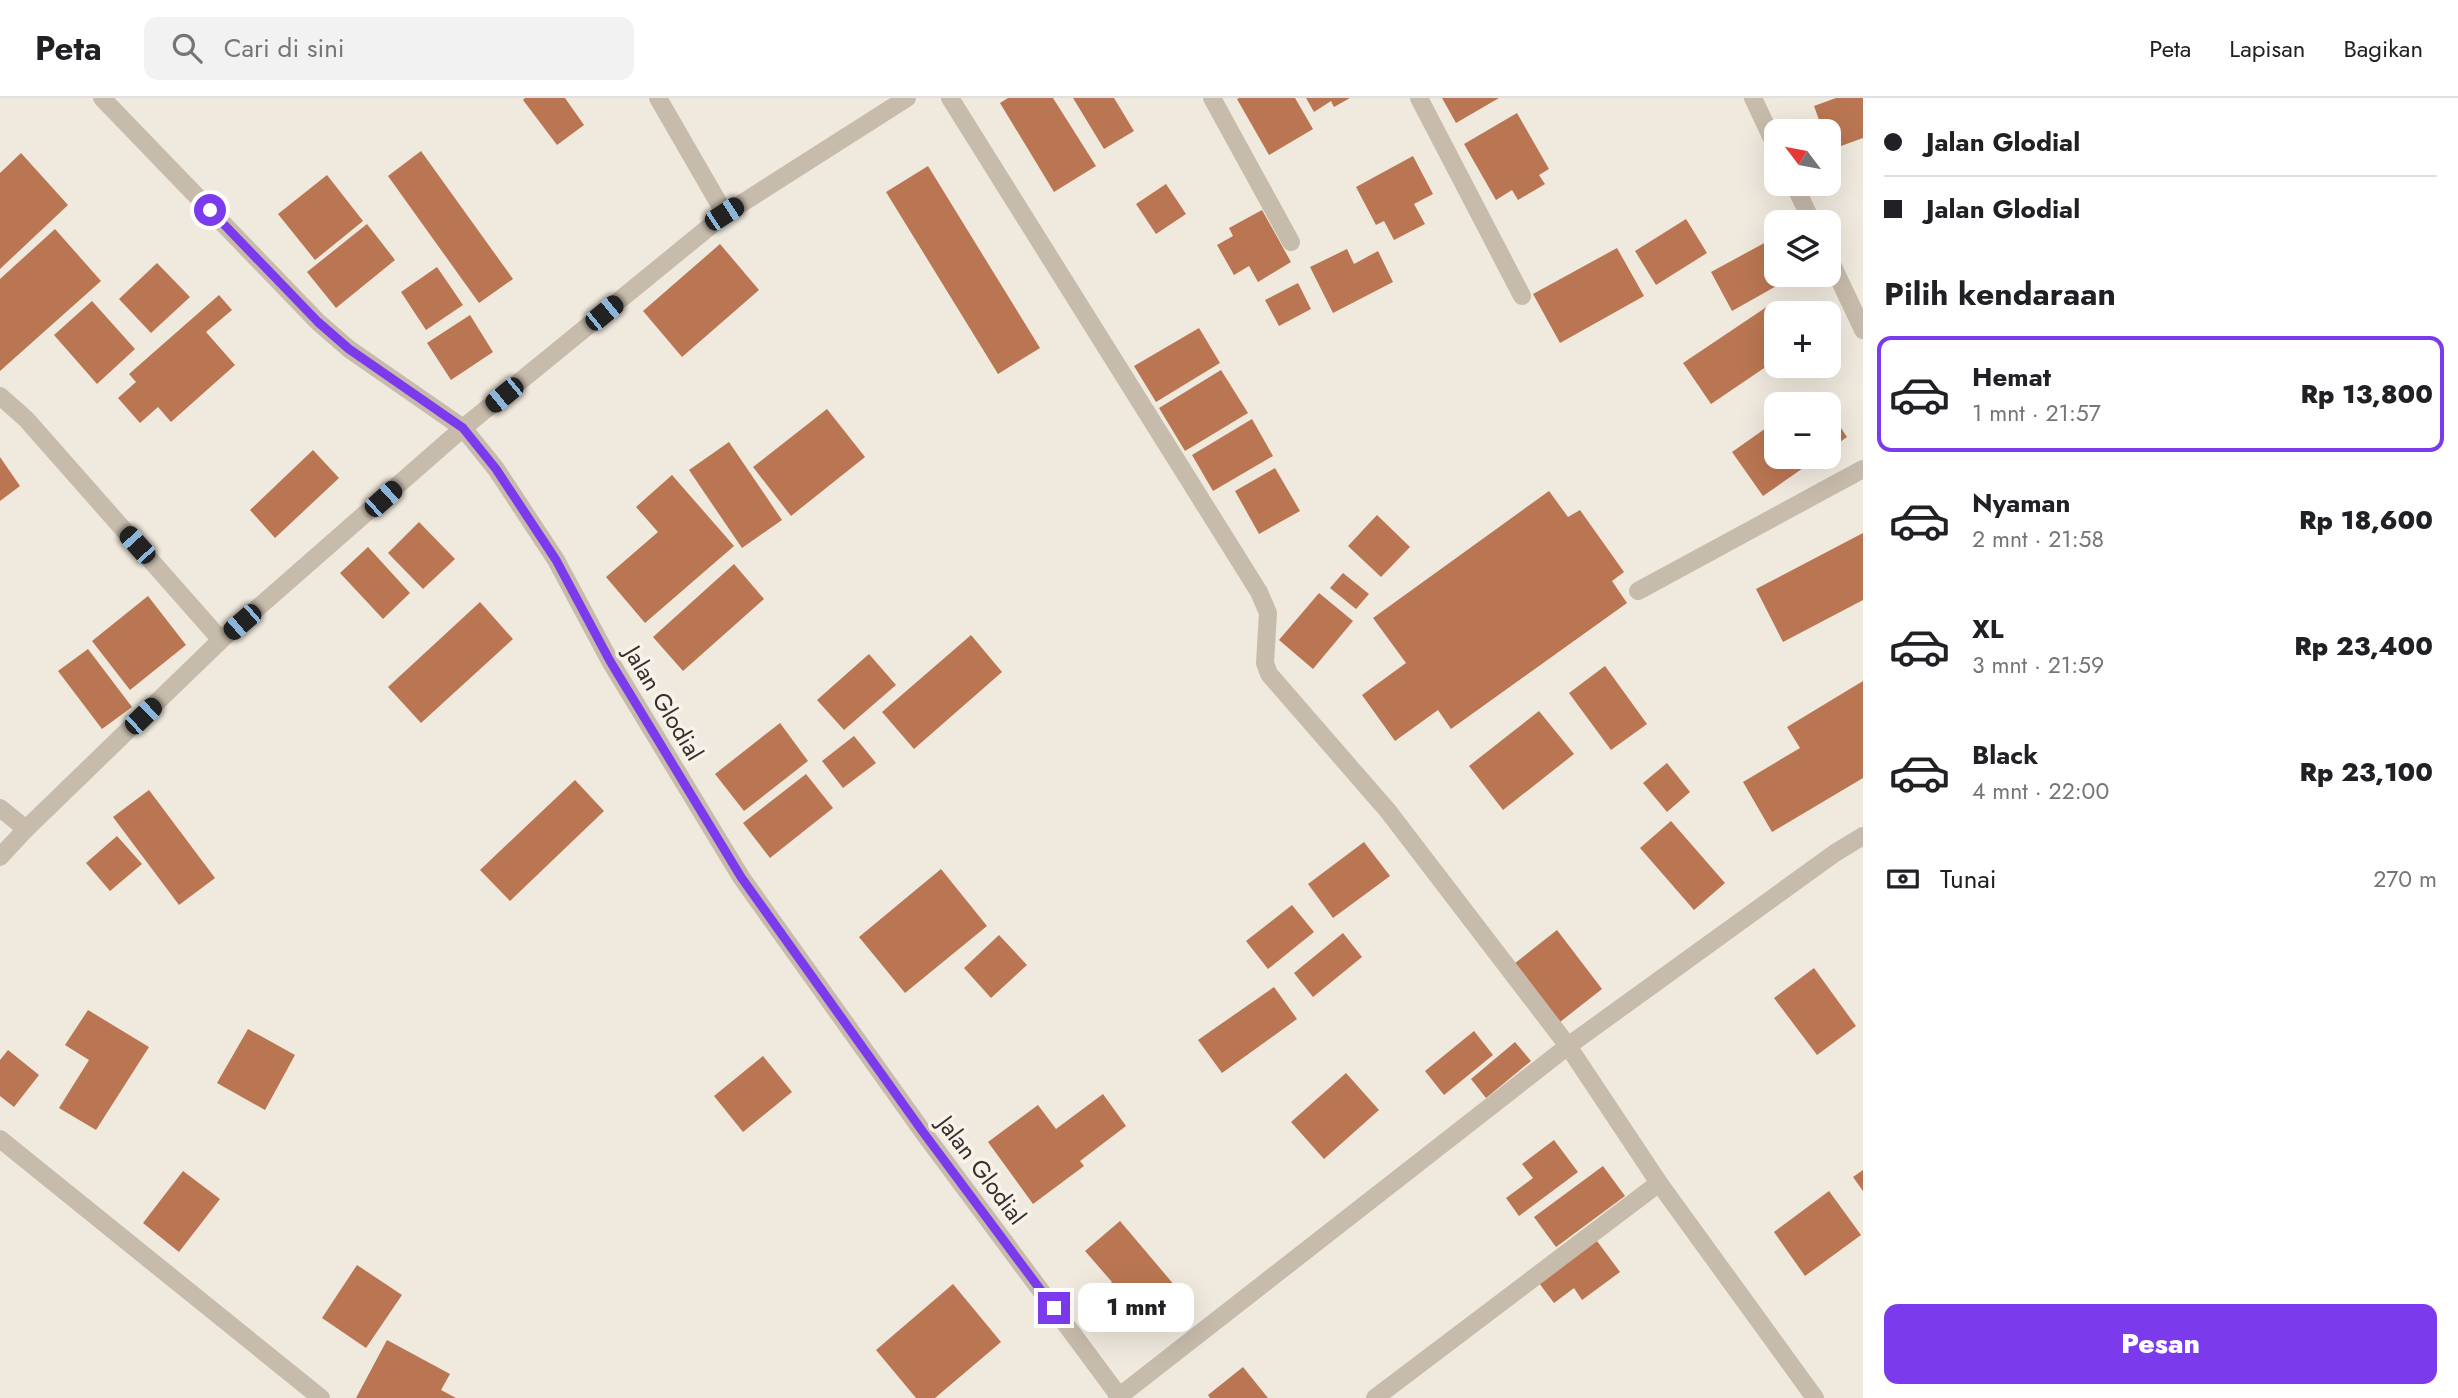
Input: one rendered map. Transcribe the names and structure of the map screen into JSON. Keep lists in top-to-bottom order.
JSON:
{
  "streets": {
    "street": ["Jalan Glodial"]
  },
  "north": "top left",
  "page": {
    "header": "Peta",
    "search": "Cari di sini",
    "nav": ["Peta", "Lapisan", "Bagikan"],
    "banner": ["Jalan Glodial", "Jalan Glodial"],
    "map_buttons": ["+", "−"],
    "heading": "Pilih kendaraan",
    "list": [
      {
        "name": "Hemat",
        "note": "1 mnt · 21:57",
        "value": "Rp 13,800"
      },
      {
        "name": "Nyaman",
        "note": "2 mnt · 21:58",
        "value": "Rp 18,600"
      },
      {
        "name": "XL",
        "note": "3 mnt · 21:59",
        "value": "Rp 23,400"
      },
      {
        "name": "Black",
        "note": "4 mnt · 22:00",
        "value": "Rp 23,100"
      }
    ],
    "pay": ["Tunai", "270 m"],
    "bubble": "1 mnt",
    "buttons": "Pesan"
  }
}
